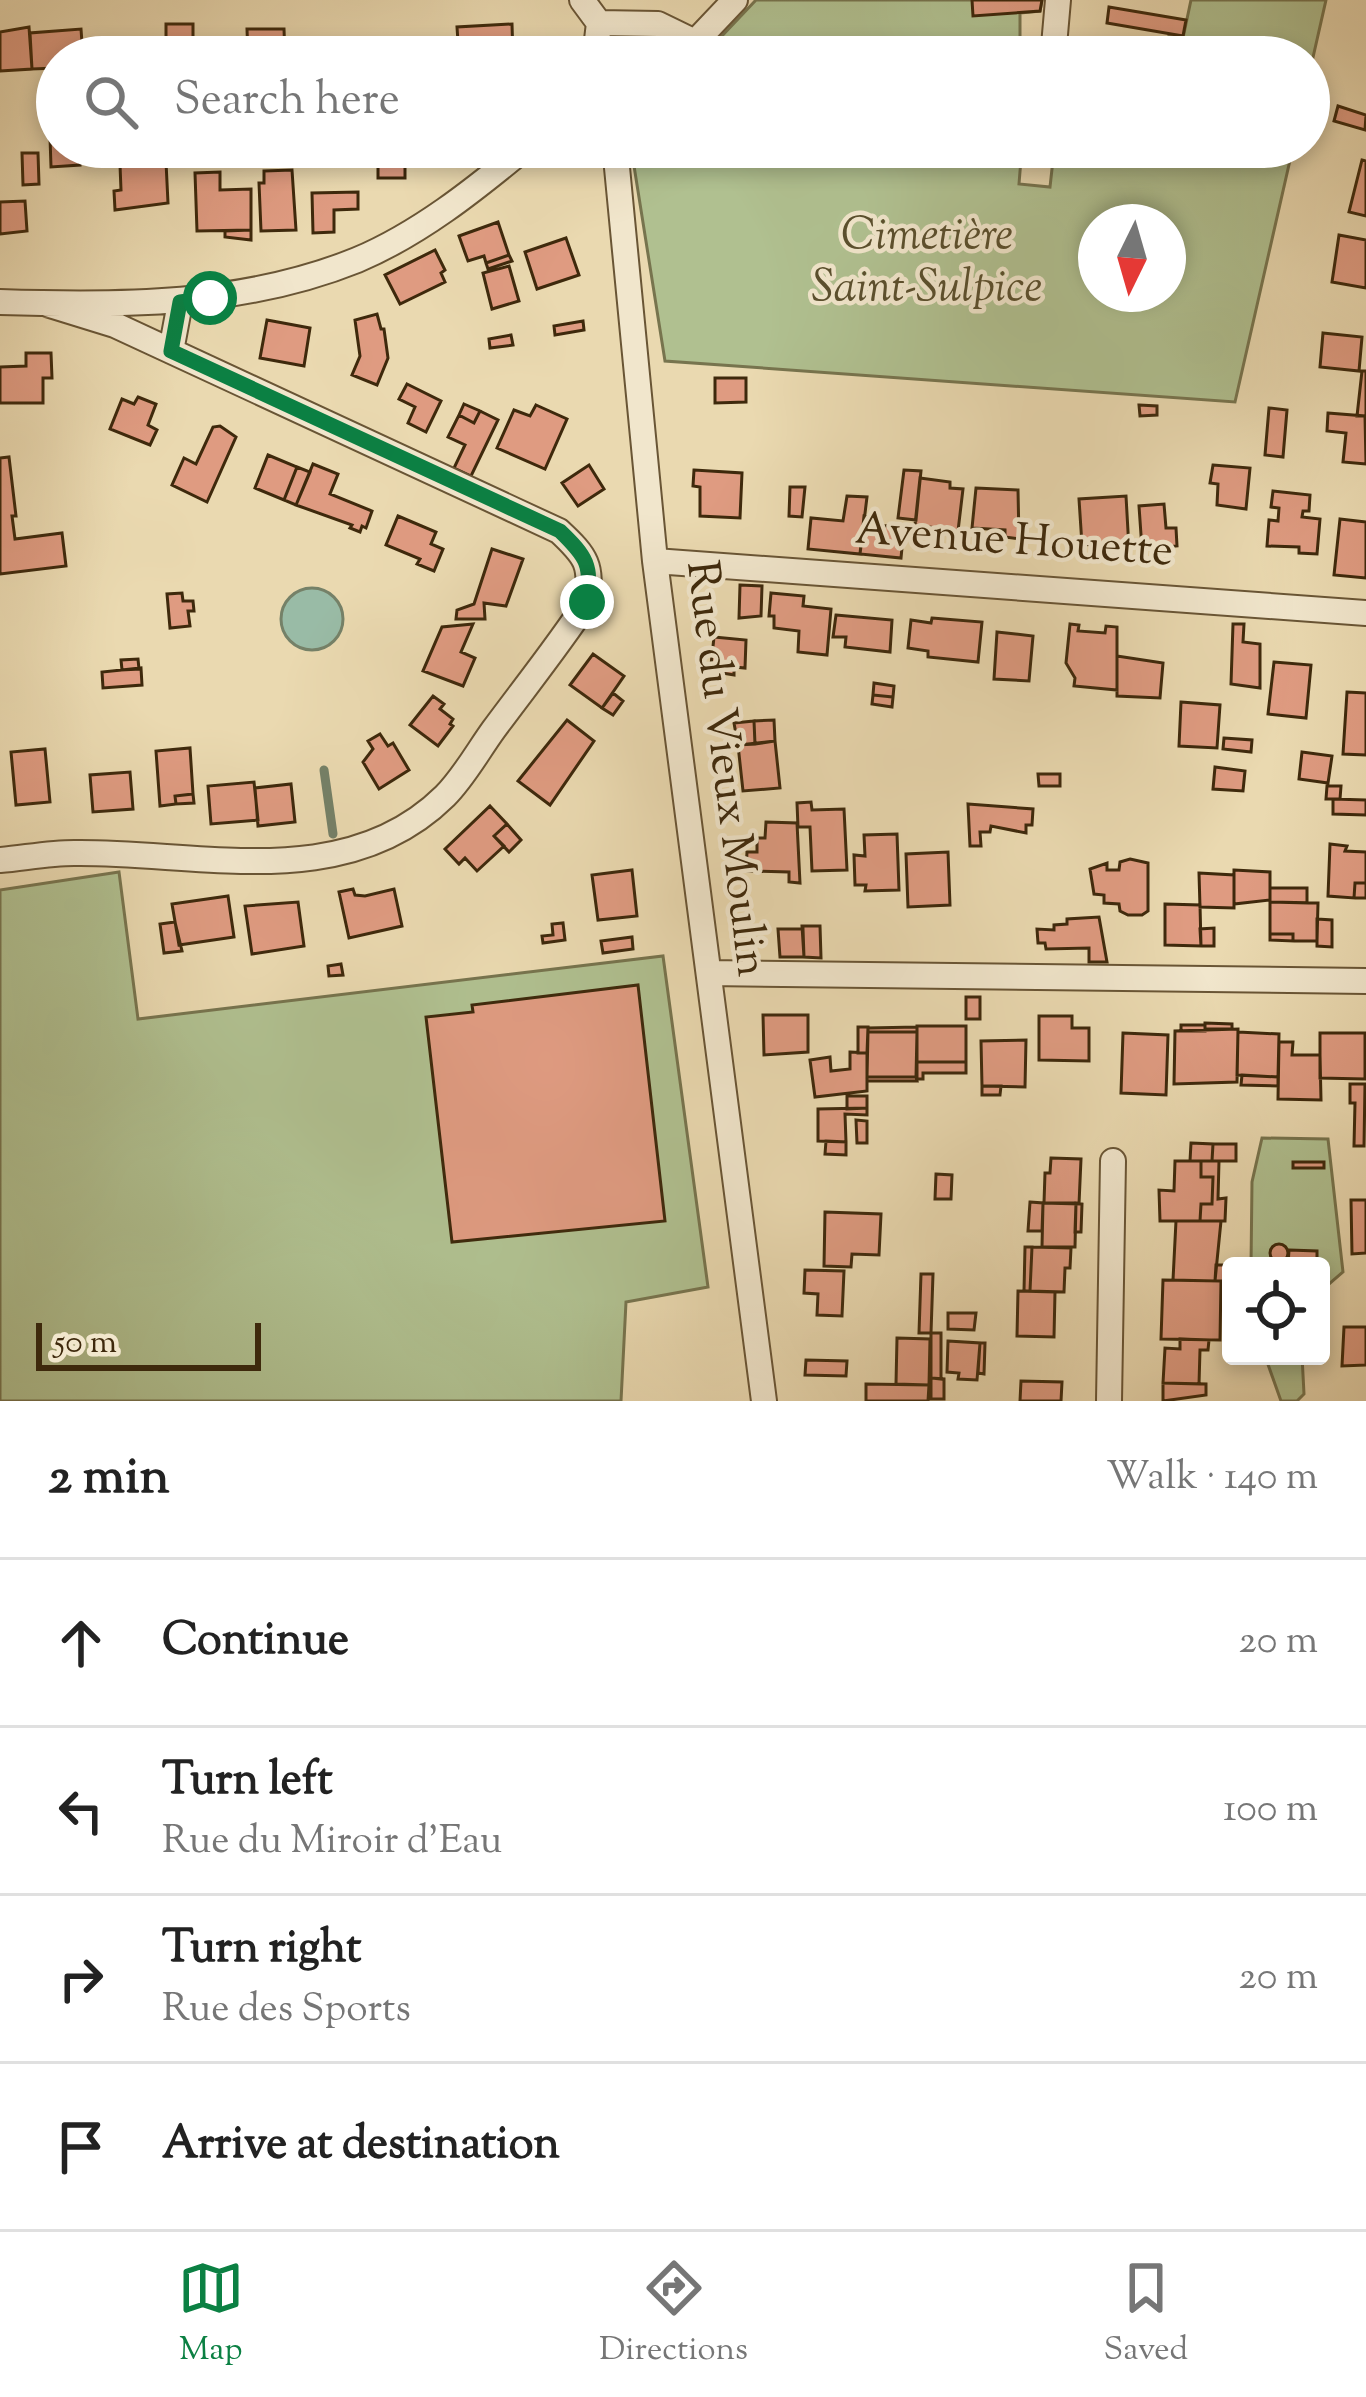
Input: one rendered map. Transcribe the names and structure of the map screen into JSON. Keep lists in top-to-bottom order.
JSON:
{
  "streets": {
    "street": ["Avenue Houette", "Rue du Vieux Moulin"]
  },
  "crossings": [
    ["Avenue Houette", "Rue du Vieux Moulin"]
  ],
  "parks": ["Cimetière Saint-Sulpice"],
  "scale_bar": "50 m",
  "north": "bottom",
  "page": {
    "search": "Search here",
    "scale": "50 m",
    "heading": ["2 min", "Walk · 140 m"],
    "list": [
      ["Continue", "20 m"],
      ["Turn left", "Rue du Miroir d'Eau", "100 m"],
      ["Turn right", "Rue des Sports", "20 m"],
      "Arrive at destination"
    ],
    "nav": ["Map", "Directions", "Saved"]
  }
}
